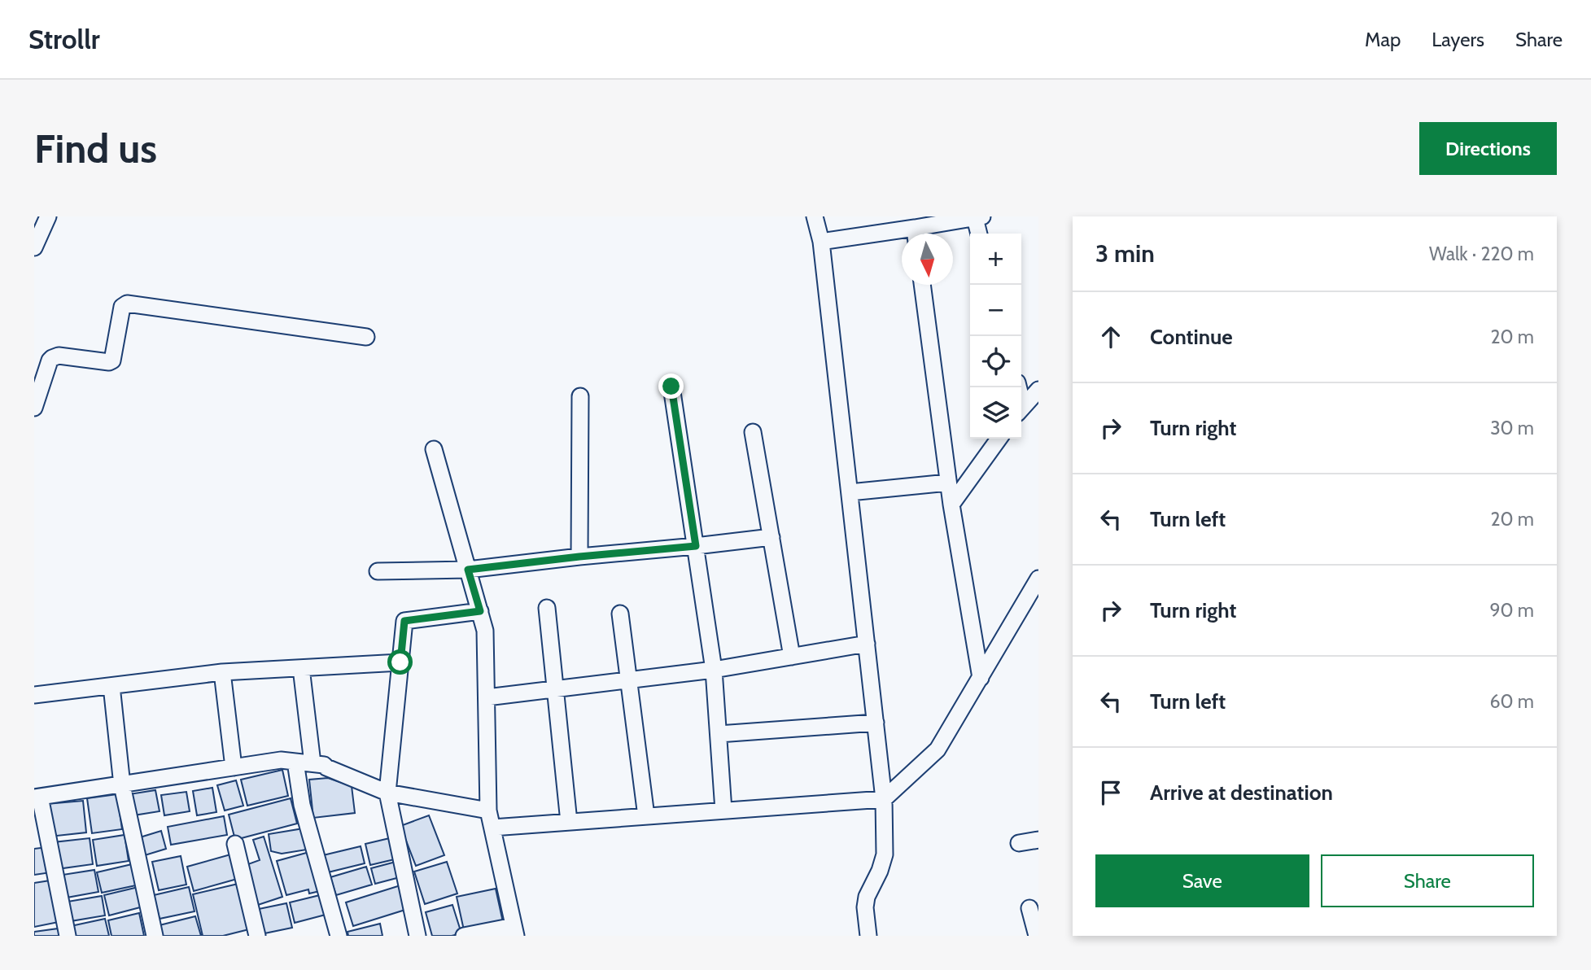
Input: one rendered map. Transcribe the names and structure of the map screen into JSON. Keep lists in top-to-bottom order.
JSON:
{
  "north": "bottom",
  "page": {
    "header": "Strollr",
    "nav": ["Map", "Layers", "Share"],
    "buttons": [
      "Directions",
      ["Save", "Share"]
    ],
    "title": "Find us",
    "heading": ["3 min", "Walk · 220 m"],
    "map_buttons": ["+", "−"],
    "list": [
      ["Continue", "20 m"],
      ["Turn right", "30 m"],
      ["Turn left", "20 m"],
      ["Turn right", "90 m"],
      ["Turn left", "60 m"],
      "Arrive at destination"
    ]
  }
}
